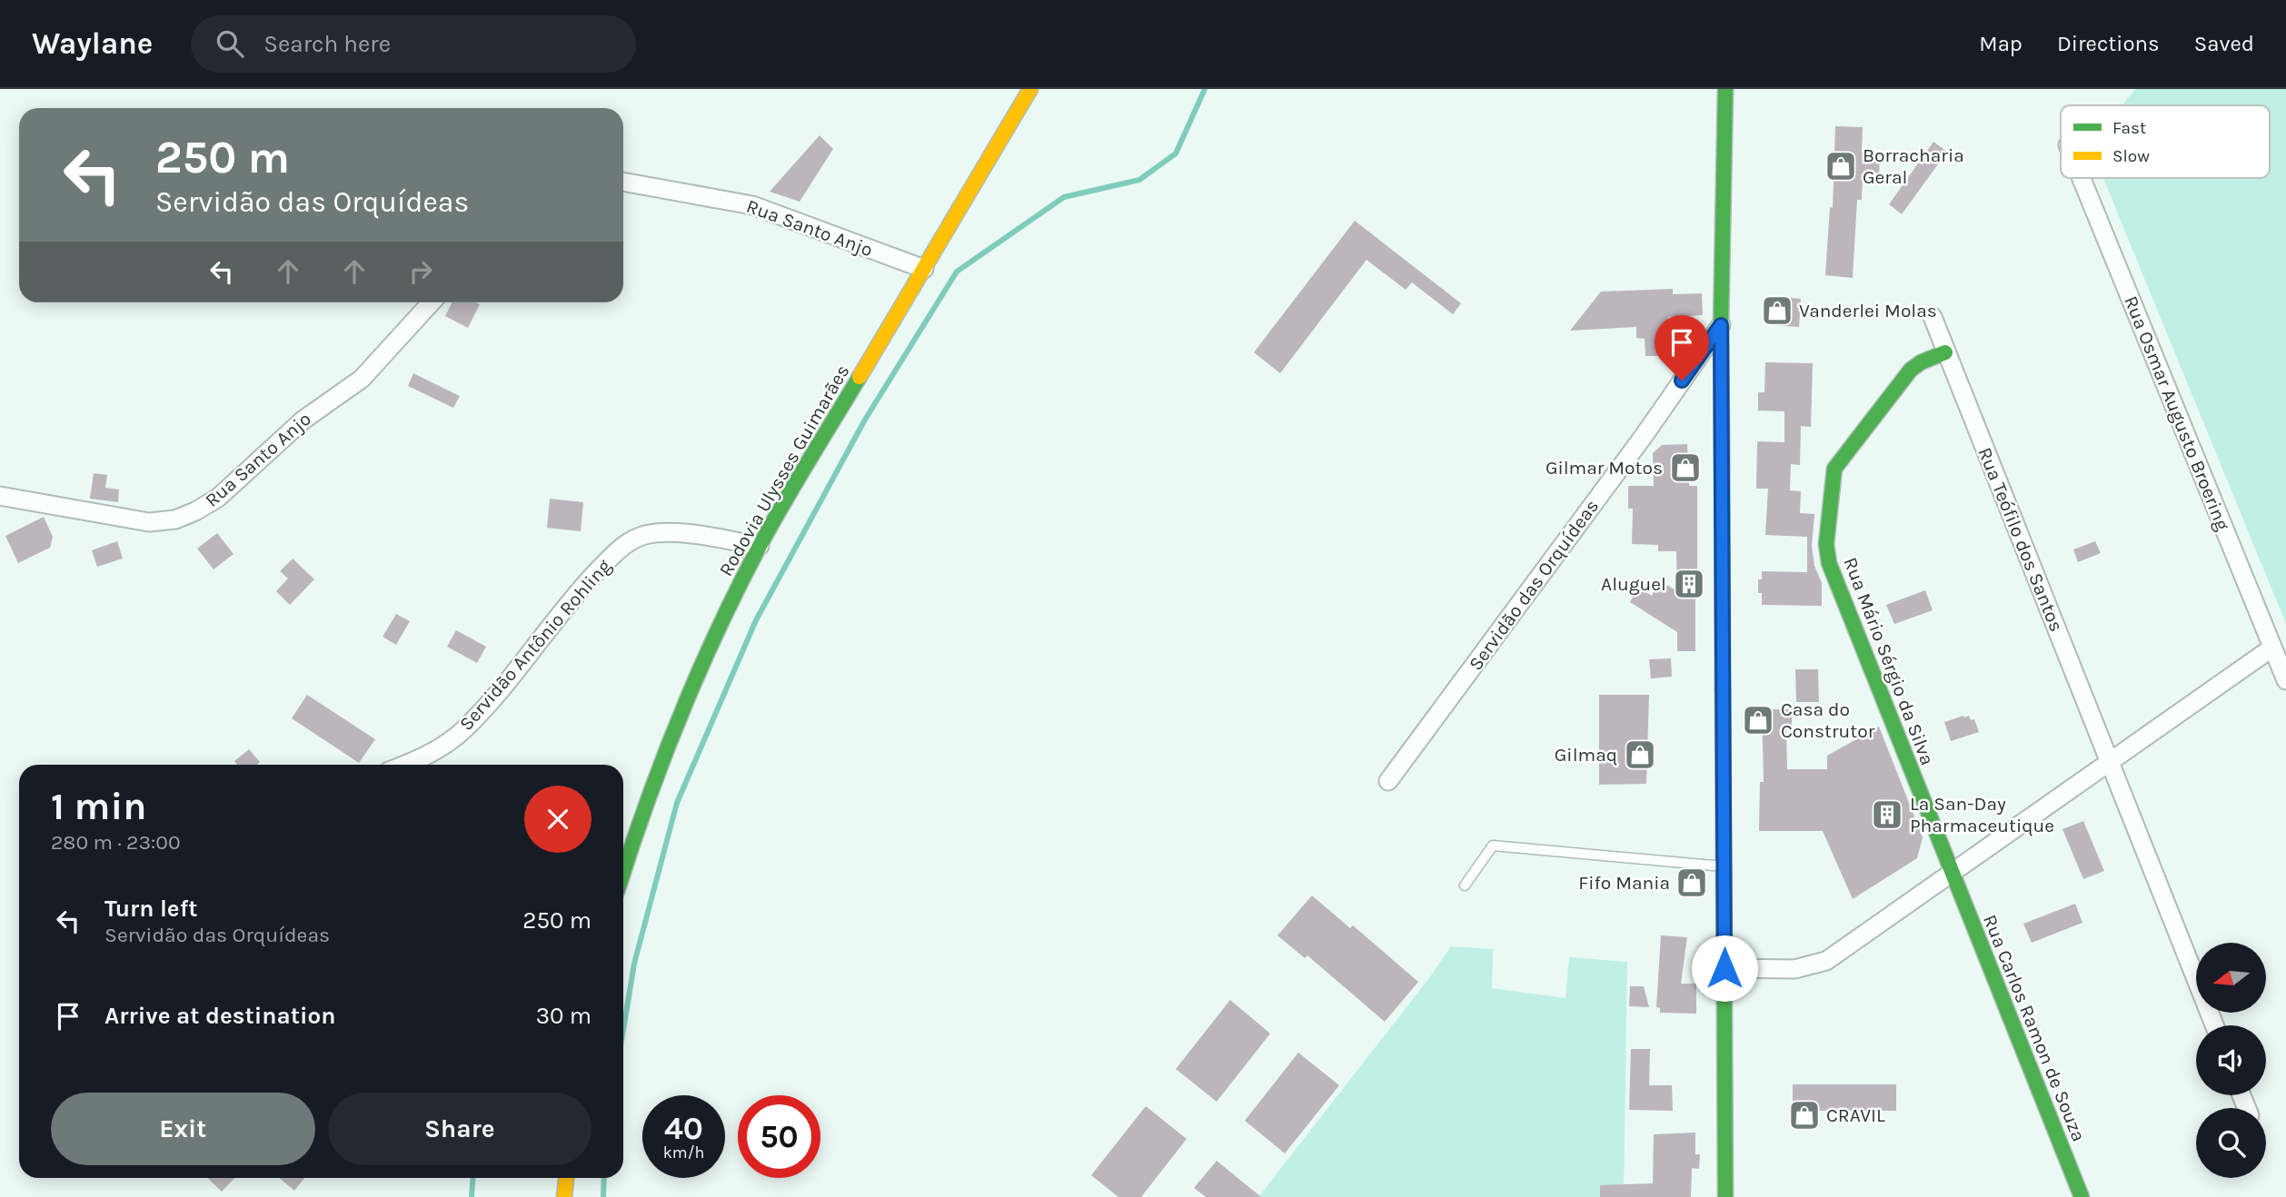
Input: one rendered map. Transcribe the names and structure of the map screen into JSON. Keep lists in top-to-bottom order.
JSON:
{
  "streets": {
    "main road": ["Rodovia Ulysses Guimarães", "Rua Mário Sérgio da Silva", "Rua Carlos Ramon de Souza"],
    "street": [
      "Rua Santo Anjo",
      "Rua Osmar Augusto Broering",
      "Rua Teófilo dos Santos",
      "Servidão das Orquídeas",
      "Servidão Antônio Rohling"
    ]
  },
  "crossings": [
    ["Rua Santo Anjo", "Rodovia Ulysses Guimarães"],
    ["Rodovia Ulysses Guimarães", "Servidão Antônio Rohling"],
    ["Rua Teófilo dos Santos", "Rua Mário Sérgio da Silva"],
    ["Rua Mário Sérgio da Silva", "Rua Carlos Ramon de Souza"]
  ],
  "places": {
    "shop": [
      "Borracharia Geral",
      "Vanderlei Molas",
      "Gilmar Motos",
      "Casa do Construtor",
      "Gilmaq",
      "Fifo Mania",
      "CRAVIL"
    ],
    "building": ["Aluguel", "La San-Day Pharmaceutique"]
  },
  "legend": ["Fast", "Slow"],
  "north": "left",
  "page": {
    "header": "Waylane",
    "search": "Search here",
    "nav": ["Map", "Directions", "Saved"],
    "turn": ["250 m", "Servidão das Orquídeas"],
    "heading": ["1 min", "280 m · 23:00"],
    "list": [
      {
        "name": "Turn left",
        "note": "Servidão das Orquídeas",
        "value": "250 m"
      },
      {
        "name": "Arrive at destination",
        "value": "30 m"
      }
    ],
    "buttons": ["Exit", "Share"],
    "speed": "40 km/h",
    "limit": "50"
  }
}
